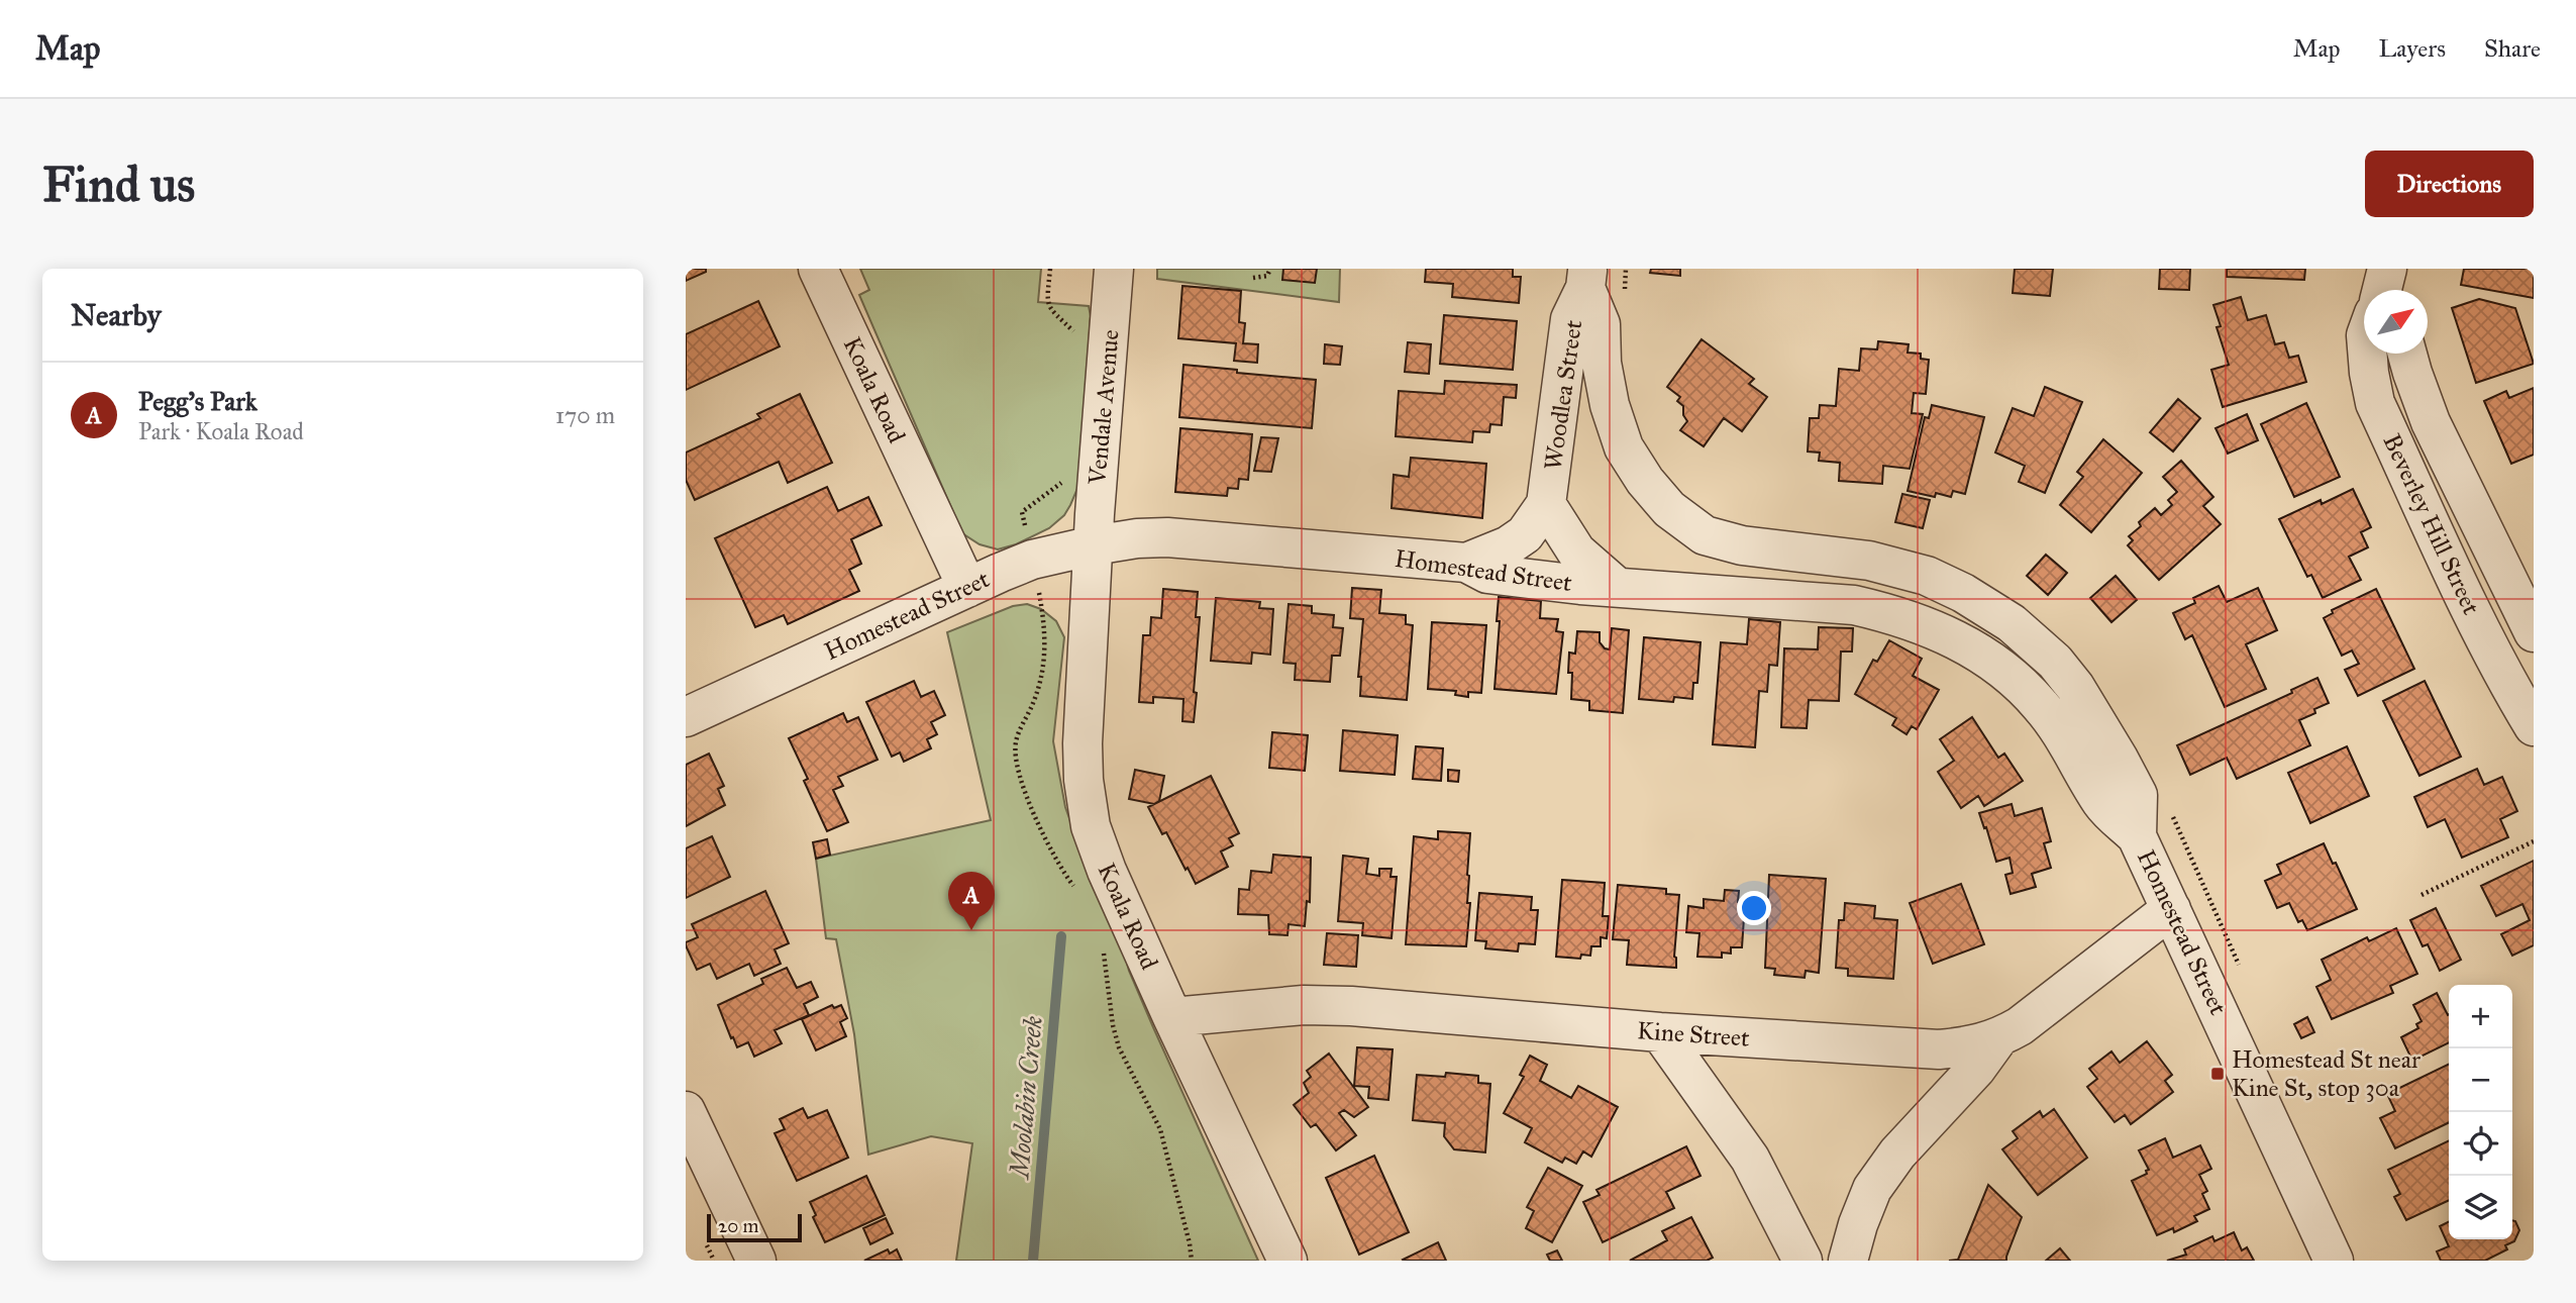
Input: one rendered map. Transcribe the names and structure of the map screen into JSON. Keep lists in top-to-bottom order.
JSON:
{
  "streets": {
    "street": [
      "Koala Road",
      "Woodlea Street",
      "Vendale Avenue",
      "Beverley Hill Street",
      "Homestead Street",
      "Kine Street"
    ]
  },
  "crossings": [
    ["Koala Road", "Vendale Avenue"],
    ["Koala Road", "Homestead Street"],
    ["Koala Road", "Kine Street"],
    ["Woodlea Street", "Homestead Street"],
    ["Vendale Avenue", "Homestead Street"],
    ["Homestead Street", "Kine Street"]
  ],
  "water": ["Moolabin Creek"],
  "places": {
    "transit": ["Homestead St near Kine St, stop 30a"]
  },
  "scale_bar": "20 m",
  "north": "top right",
  "page": {
    "header": "Map",
    "nav": ["Map", "Layers", "Share"],
    "buttons": "Directions",
    "title": "Find us",
    "heading": "Nearby",
    "list": [
      {
        "mark": "A",
        "name": "Pegg's Park",
        "note": "Park · Koala Road",
        "value": "170 m"
      }
    ],
    "pins": "A",
    "map_buttons": ["+", "−"],
    "scale": "20 m"
  }
}
